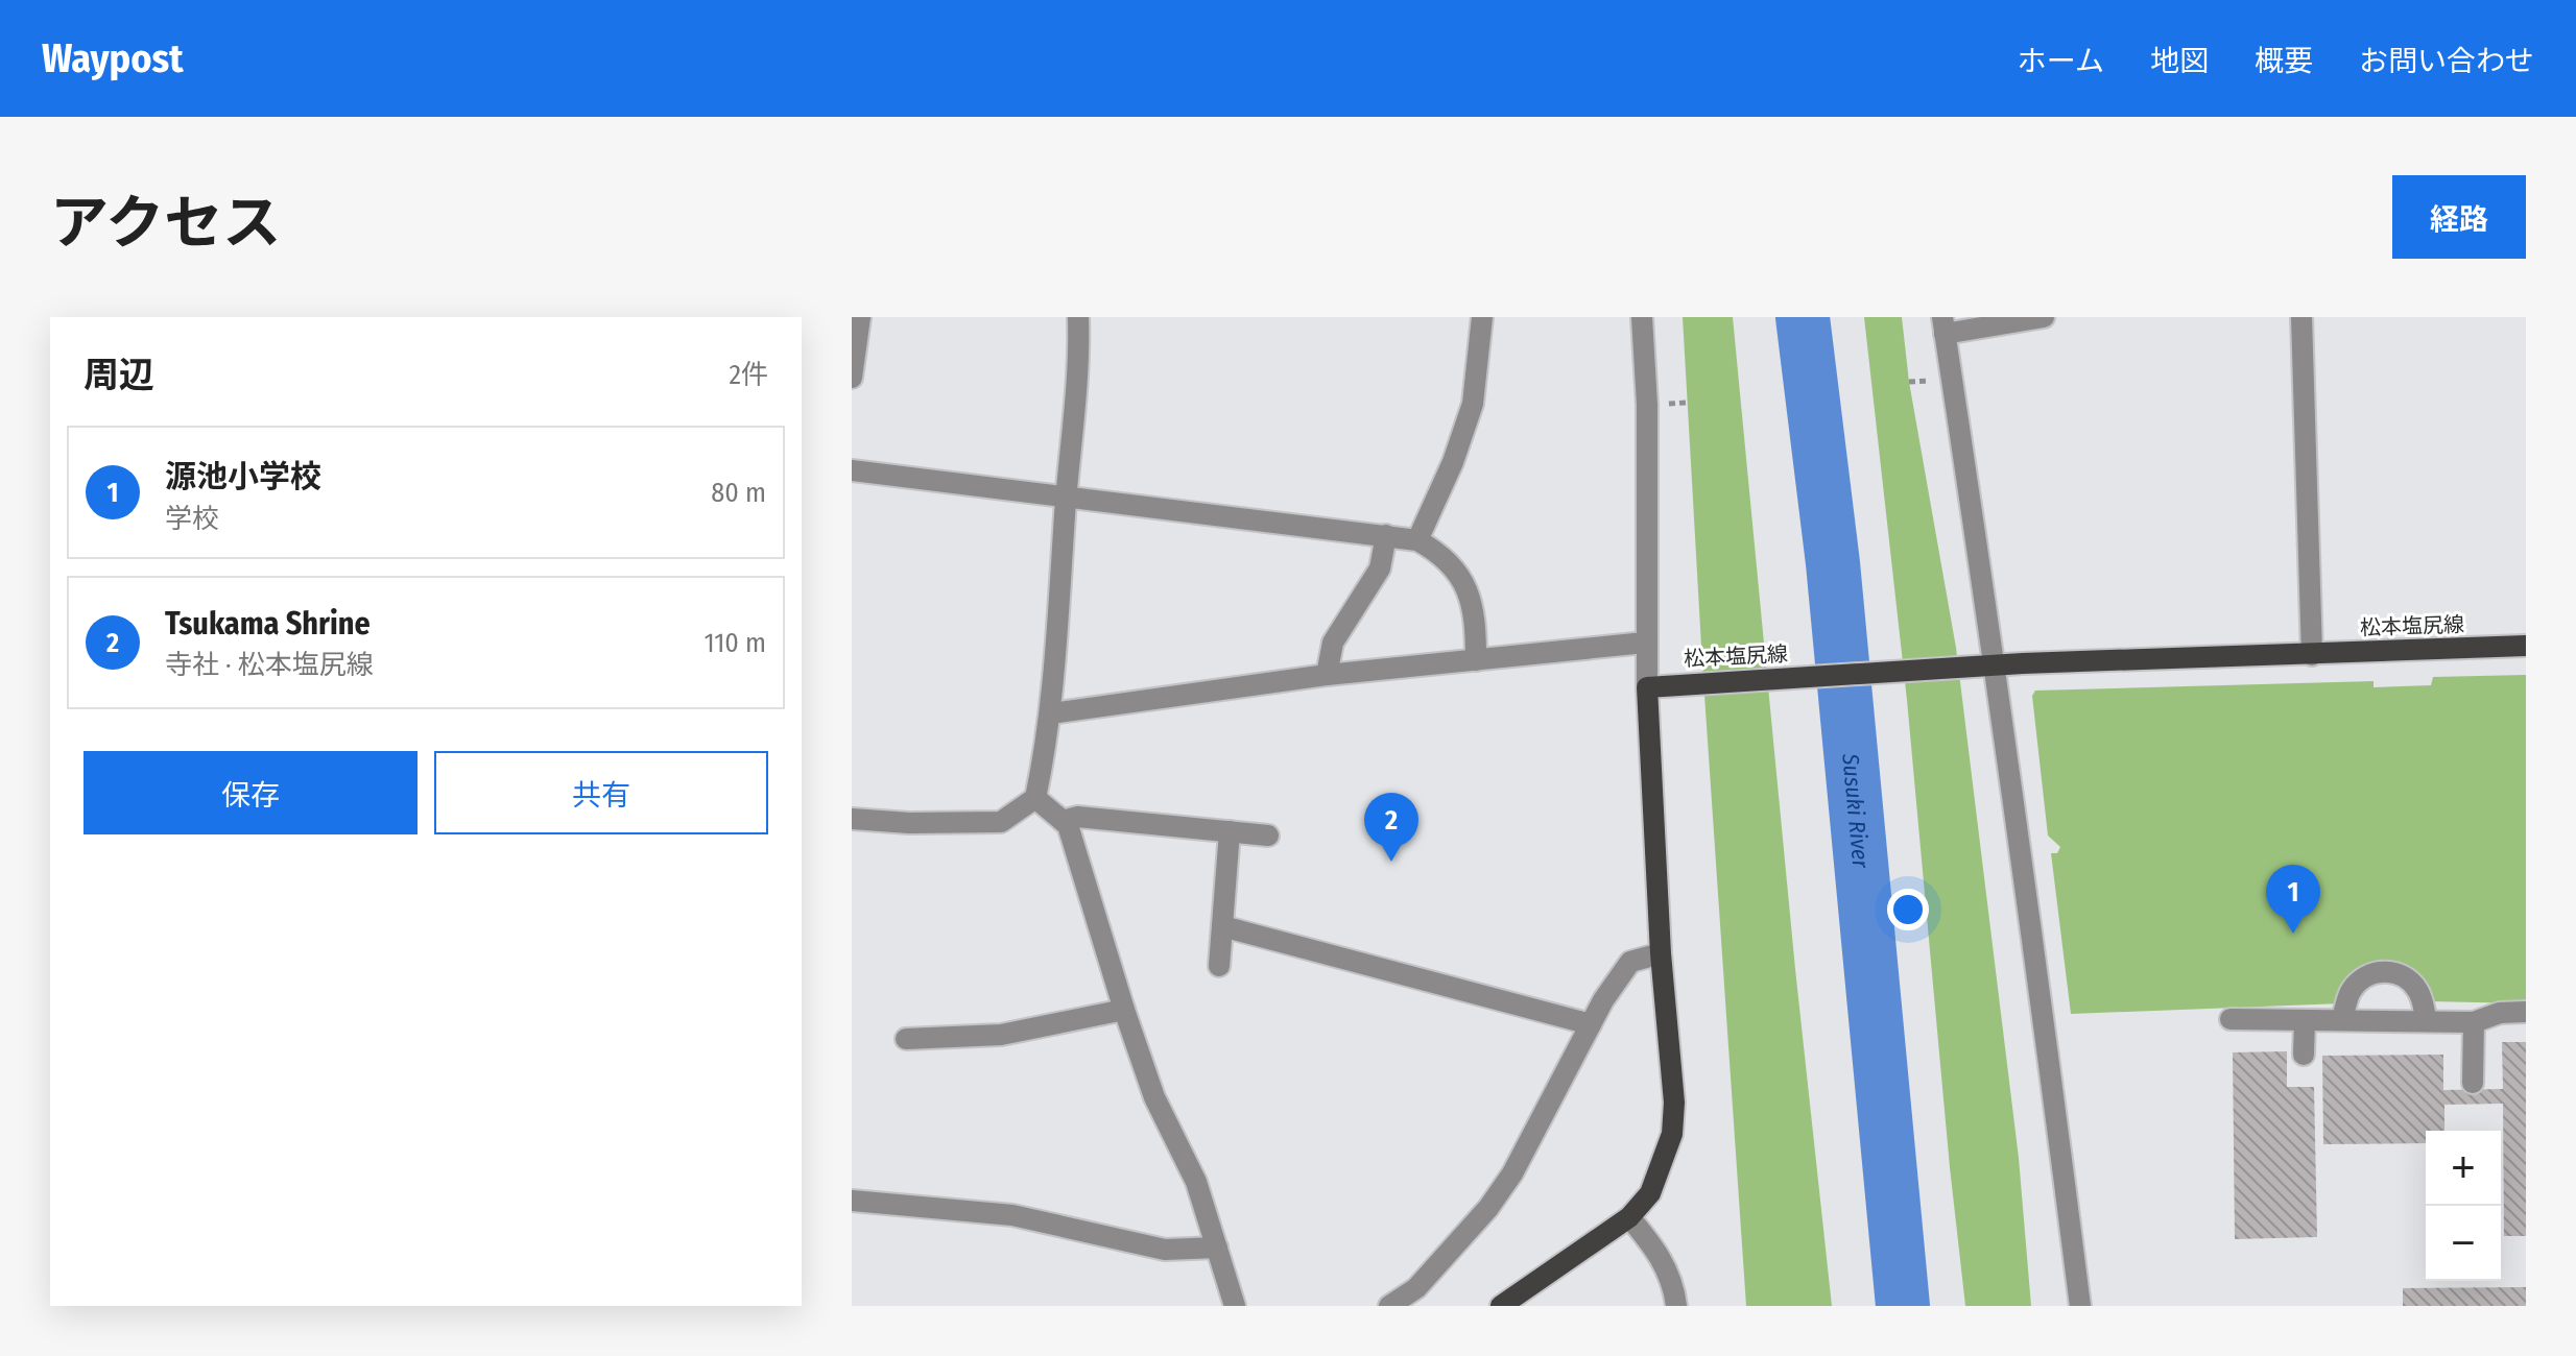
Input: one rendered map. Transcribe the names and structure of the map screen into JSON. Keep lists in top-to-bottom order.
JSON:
{
  "streets": {
    "main road": ["松本塩尻線"]
  },
  "water": ["Susuki River"],
  "page": {
    "header": "Waypost",
    "nav": [
      "ホーム",
      "地図",
      "概要",
      "お問い合わせ"
    ],
    "title": "アクセス",
    "buttons": [
      "経路",
      ["保存", "共有"]
    ],
    "heading": ["周辺", "2件"],
    "list": [
      {
        "mark": "1",
        "name": "源池小学校",
        "note": "学校",
        "value": "80 m"
      },
      {
        "mark": "2",
        "name": "Tsukama Shrine",
        "note": "寺社 · 松本塩尻線",
        "value": "110 m"
      }
    ],
    "pins": ["2", "1"],
    "map_buttons": ["+", "−"]
  }
}
